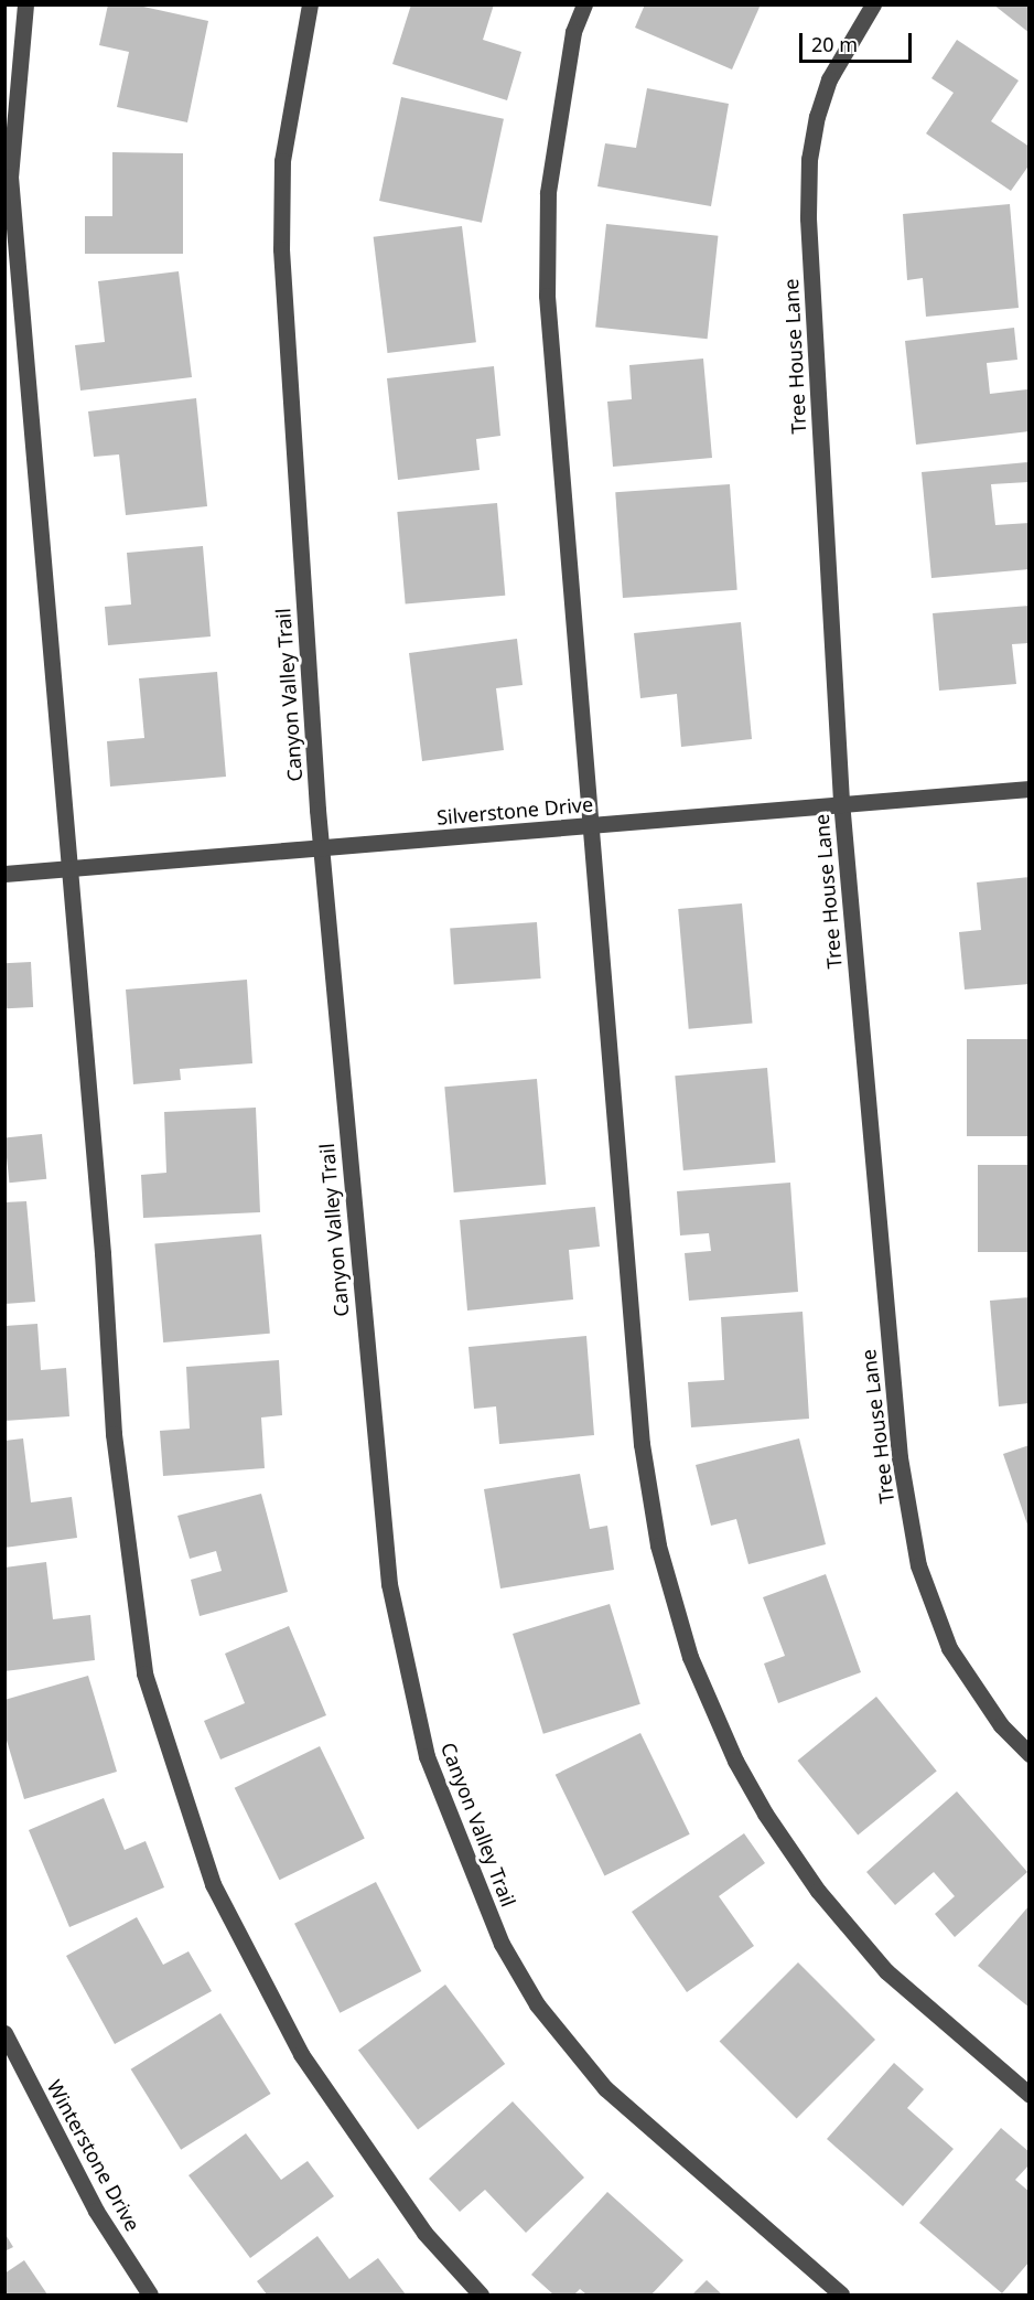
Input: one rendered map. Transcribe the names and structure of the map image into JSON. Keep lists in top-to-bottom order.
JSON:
{
  "streets": {
    "street": [
      "Tree House Lane",
      "Canyon Valley Trail",
      "Silverstone Drive",
      "Winterstone Drive"
    ]
  },
  "crossings": [
    ["Tree House Lane", "Silverstone Drive"],
    ["Canyon Valley Trail", "Silverstone Drive"]
  ],
  "scale_bar": "20 m"
}
